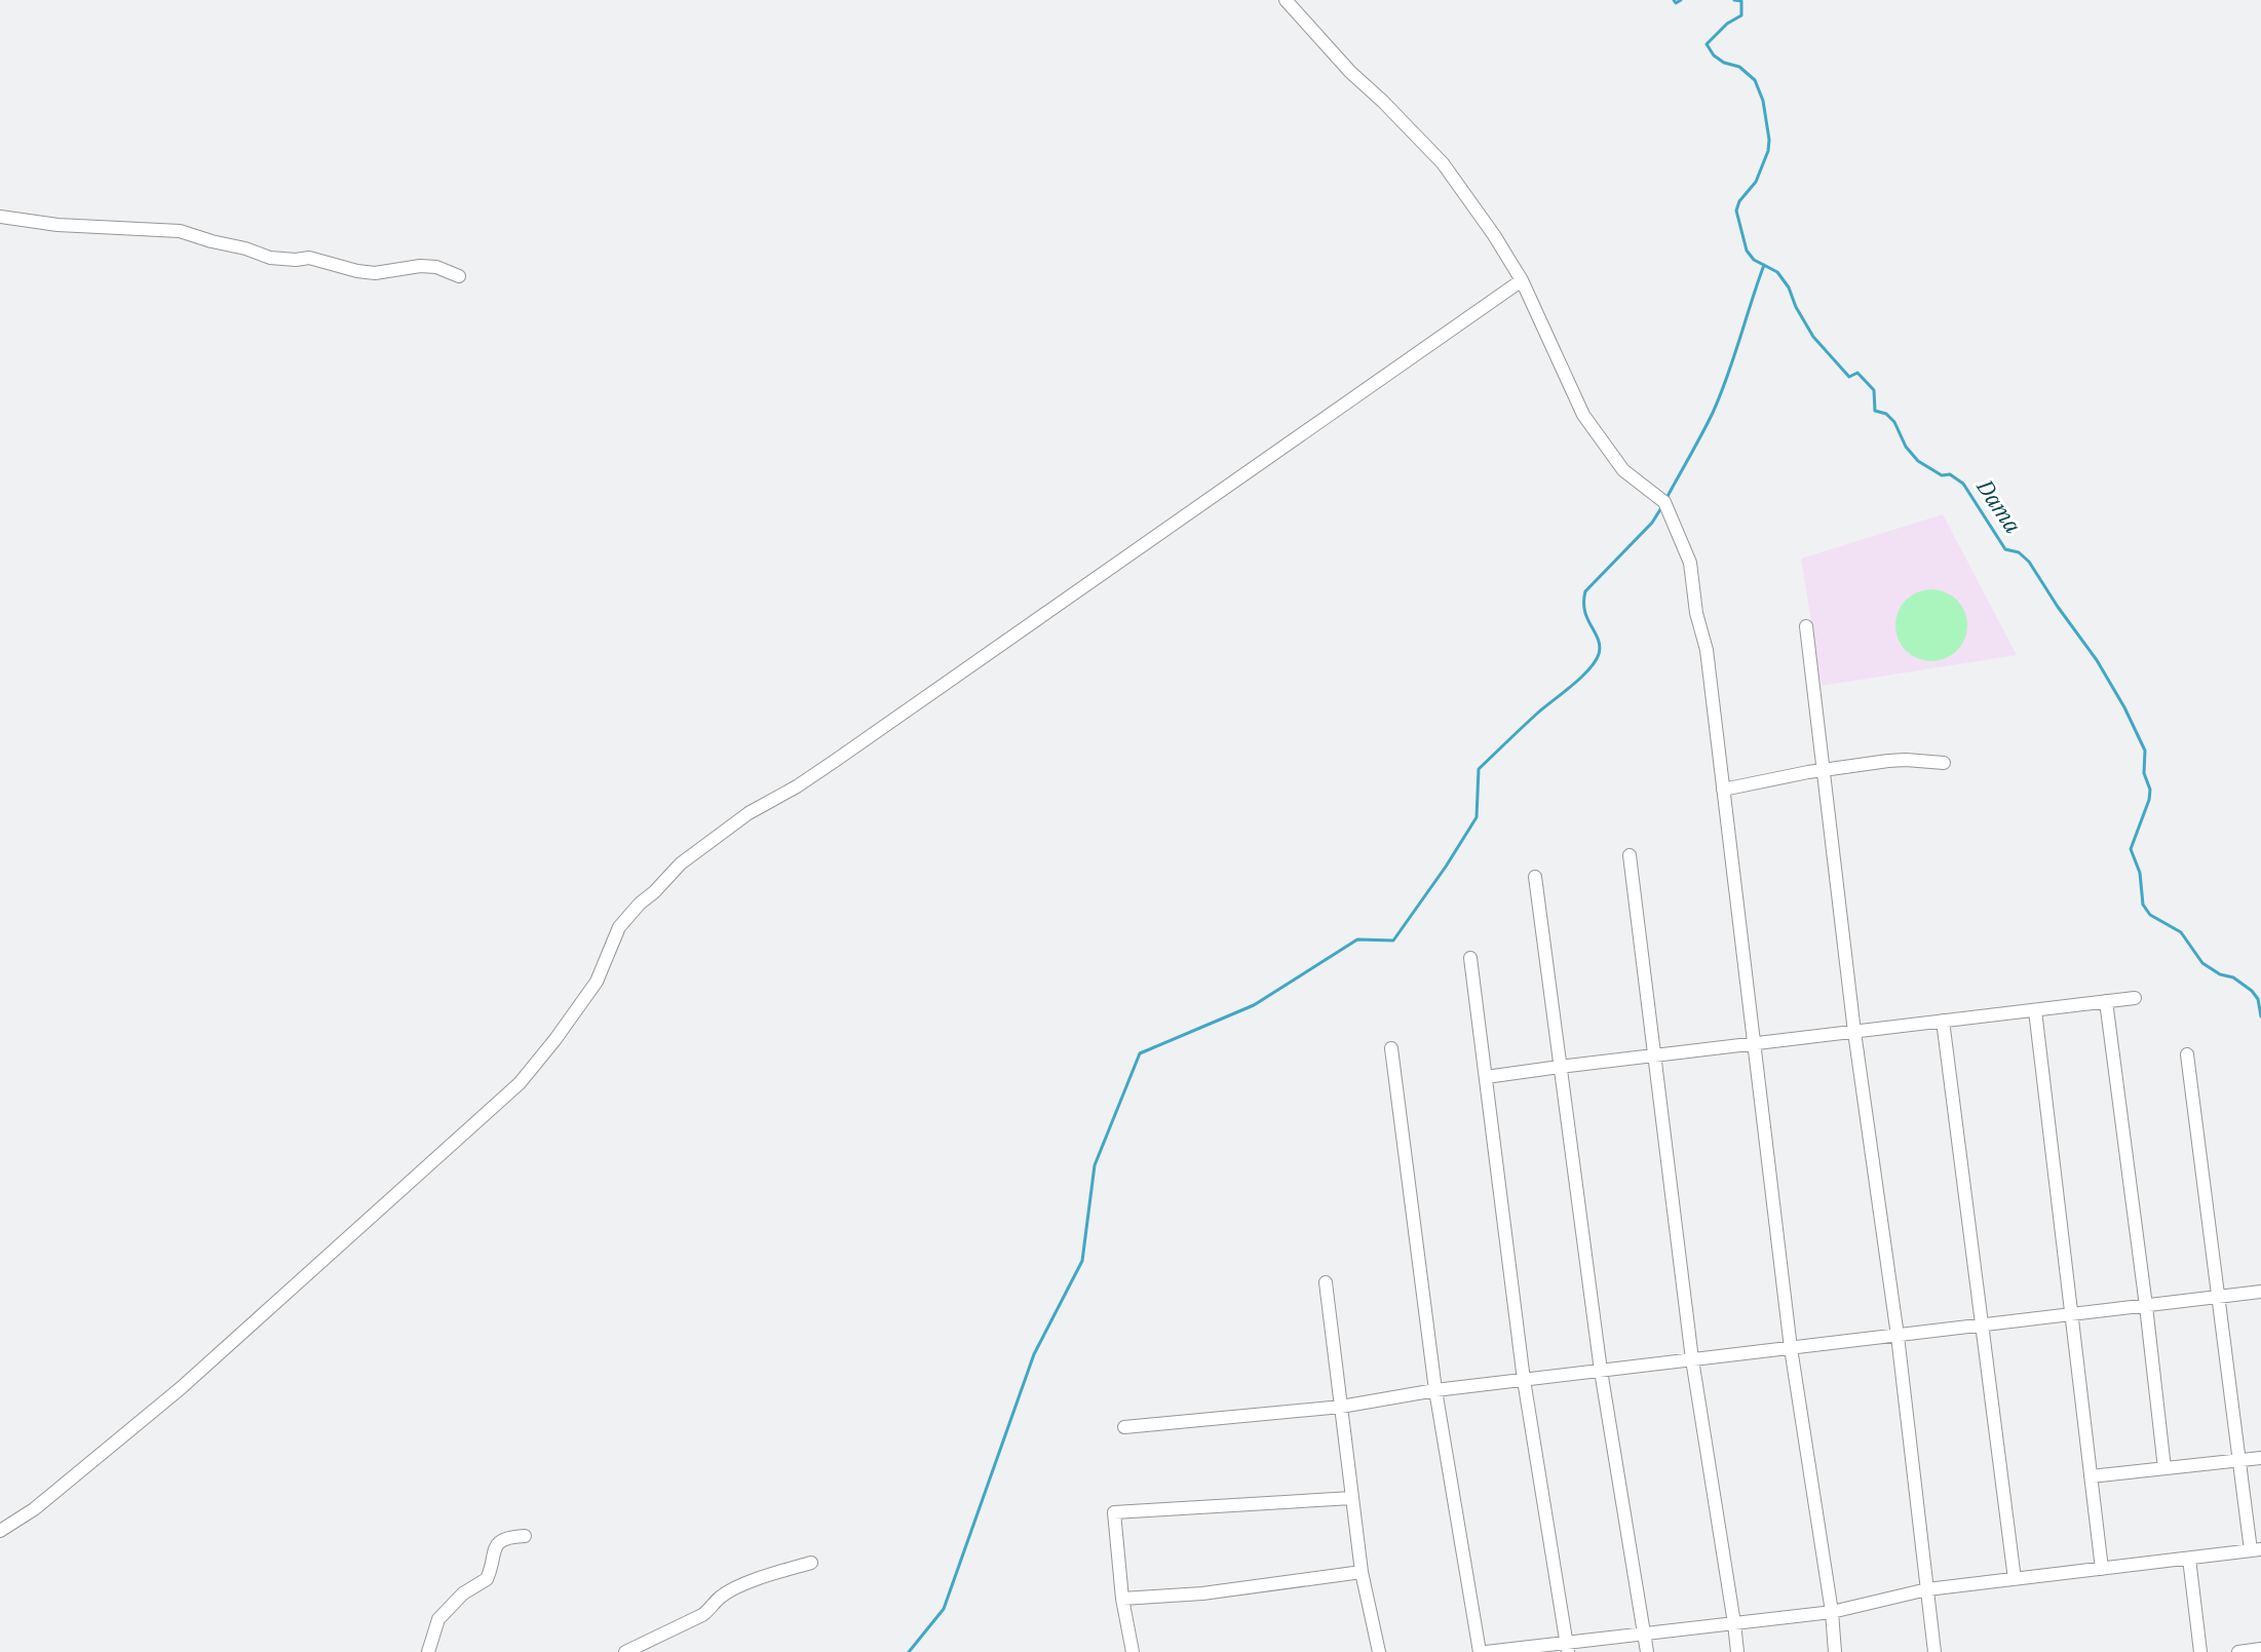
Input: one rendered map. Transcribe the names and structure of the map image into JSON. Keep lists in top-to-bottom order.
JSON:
{
  "water": ["Dama"]
}
